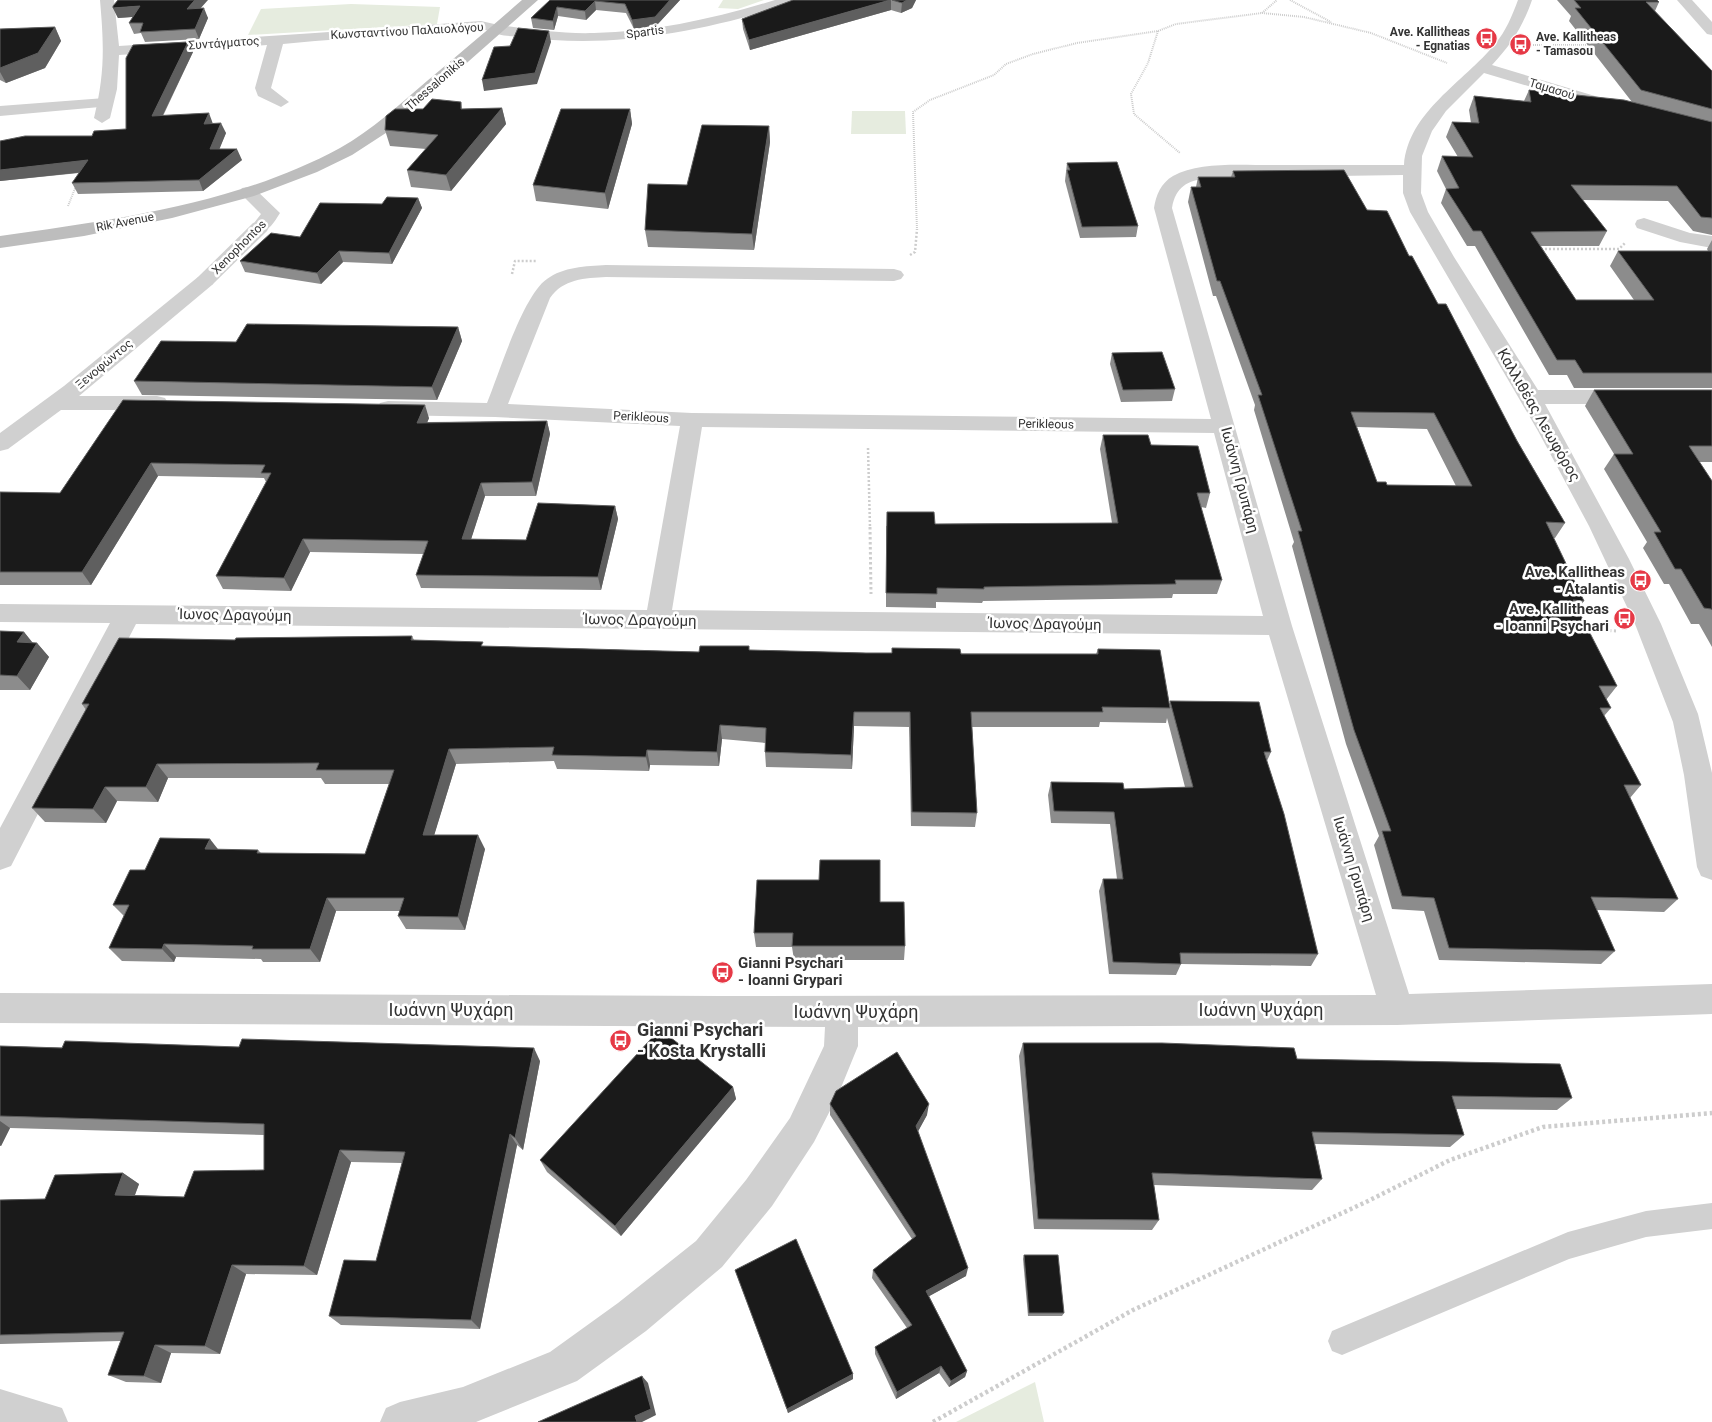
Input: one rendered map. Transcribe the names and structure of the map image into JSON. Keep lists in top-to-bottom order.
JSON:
{
  "streets": {
    "main road": ["Thessalonikis", "Rik Avenue"],
    "street": [
      "Κωνσταντίνου Παλαιολόγου",
      "Spartis",
      "Συντάγματος",
      "Ταμασού",
      "Xenophontos",
      "Ξενοφώντος",
      "Καλλιθέας Λεωφόρος",
      "Perikleous",
      "Ιωάννη Γρυπάρη",
      "Ίωνος Δραγούμη",
      "Ιωάννη Ψυχάρη"
    ]
  },
  "crossings": [
    ["Κωνσταντίνου Παλαιολόγου", "Spartis"],
    ["Κωνσταντίνου Παλαιολόγου", "Συντάγματος"],
    ["Κωνσταντίνου Παλαιολόγου", "Thessalonikis"],
    ["Spartis", "Thessalonikis"],
    ["Thessalonikis", "Rik Avenue"],
    ["Thessalonikis", "Xenophontos"],
    ["Ταμασού", "Καλλιθέας Λεωφόρος"],
    ["Rik Avenue", "Xenophontos"],
    ["Xenophontos", "Ξενοφώντος"],
    ["Καλλιθέας Λεωφόρος", "Ιωάννη Γρυπάρη"],
    ["Perikleous", "Ιωάννη Γρυπάρη"],
    ["Ιωάννη Γρυπάρη", "Ίωνος Δραγούμη"],
    ["Ιωάννη Γρυπάρη", "Ιωάννη Ψυχάρη"]
  ],
  "places": {
    "bus stop": [
      "Ave. Kallitheas - Egnatias",
      "Ave. Kallitheas - Tamasou",
      "Ave. Kallitheas - Atalantis",
      "Ave. Kallitheas - Ioanni Psychari",
      "Gianni Psychari - Ioanni Grypari",
      "Gianni Psychari - Kosta Krystalli"
    ]
  }
}
